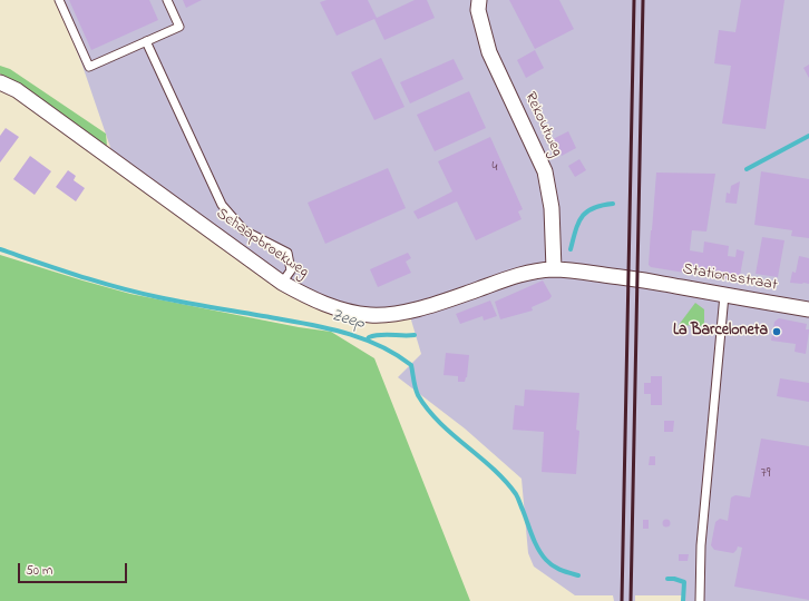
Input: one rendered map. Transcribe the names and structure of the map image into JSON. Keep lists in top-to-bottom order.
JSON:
{
  "streets": {
    "street": ["Rekoutweg", "Schaapbroekweg", "Stationsstraat"]
  },
  "crossings": [
    ["Rekoutweg", "Schaapbroekweg"],
    ["Schaapbroekweg", "Stationsstraat"]
  ],
  "water": ["Zeep"],
  "places": ["La Barceloneta"],
  "house_numbers": ["4", "79"],
  "scale_bar": "50 m"
}
